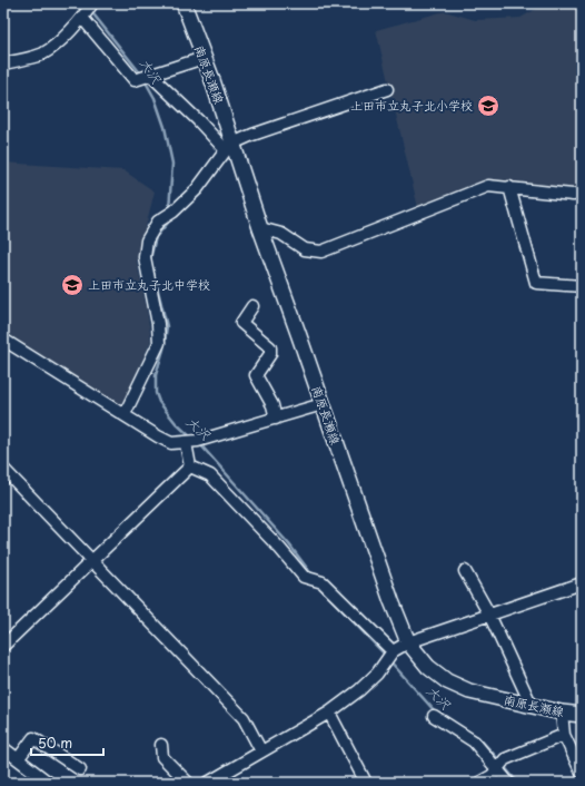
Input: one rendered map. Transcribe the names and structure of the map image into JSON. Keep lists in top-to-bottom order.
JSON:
{
  "streets": {
    "main road": ["南原長瀬線"]
  },
  "water": ["大沢"],
  "places": {
    "school or university": ["上田市立丸子北小学校", "上田市立丸子北中学校"]
  },
  "scale_bar": "50 m"
}
